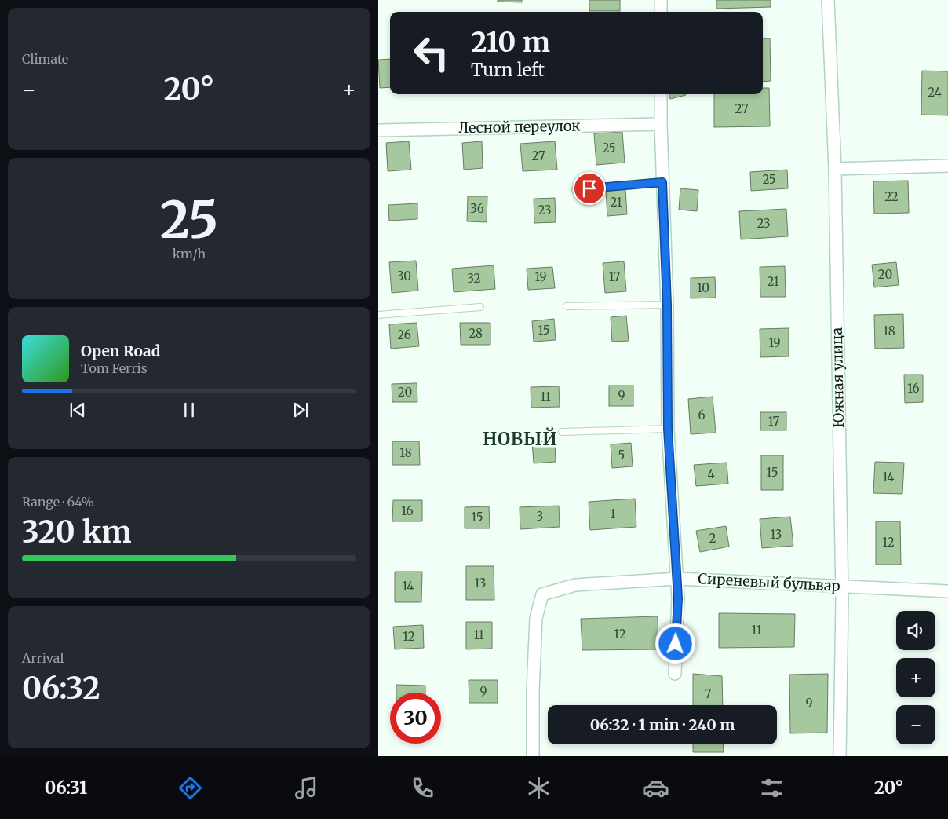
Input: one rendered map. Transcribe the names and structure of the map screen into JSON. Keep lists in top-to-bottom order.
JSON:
{
  "streets": {
    "street": ["Лесной переулок", "Южная улица", "Сиреневый бульвар"]
  },
  "crossings": [
    ["Южная улица", "Сиреневый бульвар"]
  ],
  "districts": ["НОВЫЙ"],
  "house_numbers": [
    "24",
    "27",
    "25",
    "27",
    "25",
    "22",
    "21",
    "36",
    "23",
    "23",
    "20",
    "30",
    "19",
    "17",
    "32",
    "21",
    "10",
    "15",
    "18",
    "28",
    "26",
    "19",
    "16",
    "20",
    "9",
    "11",
    "6",
    "17",
    "18",
    "5",
    "15",
    "4",
    "14",
    "16",
    "1",
    "3",
    "15",
    "13",
    "2",
    "12",
    "13",
    "14",
    "11",
    "12",
    "11",
    "12",
    "9",
    "7",
    "9"
  ],
  "page": {
    "tile": [
      "Climate",
      ["25", "km/h"],
      ["Range · 64%", "320 km"],
      ["Arrival", "06:32"]
    ],
    "turn": ["210 m", "Turn left"],
    "heat": ["−", "20°", "+"],
    "song": ["Open Road", "Tom Ferris"],
    "map_buttons": ["+", "−"],
    "limit": "30",
    "trip": "06:32 · 1 min · 240 m",
    "tabs": ["06:31", "20°"]
  }
}
